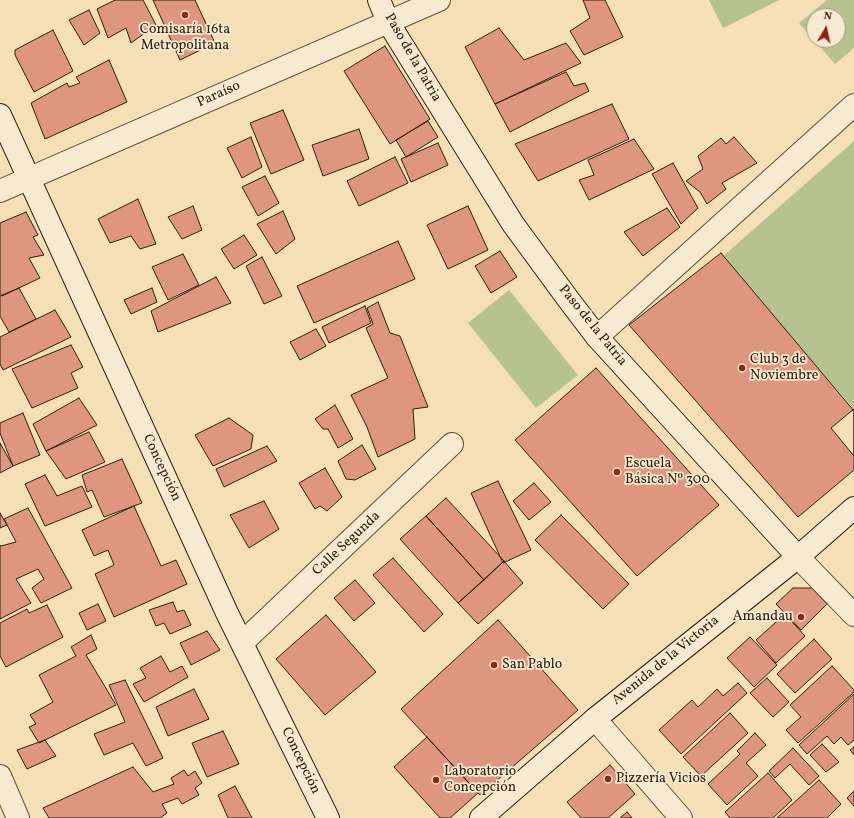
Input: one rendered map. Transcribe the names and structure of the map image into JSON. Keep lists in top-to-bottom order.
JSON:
{
  "streets": {
    "street": [
      "Paso de la Patria",
      "Paraíso",
      "Concepción",
      "Calle Segunda",
      "Avenida de la Victoria"
    ]
  },
  "crossings": [
    ["Paso de la Patria", "Paraíso"],
    ["Paso de la Patria", "Avenida de la Victoria"],
    ["Paraíso", "Concepción"],
    ["Concepción", "Calle Segunda"]
  ],
  "places": [
    "Comisaría 16ta Metropolitana",
    "Club 3 de Noviembre",
    "Escuela Básica Nº 300",
    "Amandau",
    "San Pablo",
    "Pizzería Vicios",
    "Laboratorio Concepción"
  ],
  "north": "top"
}
